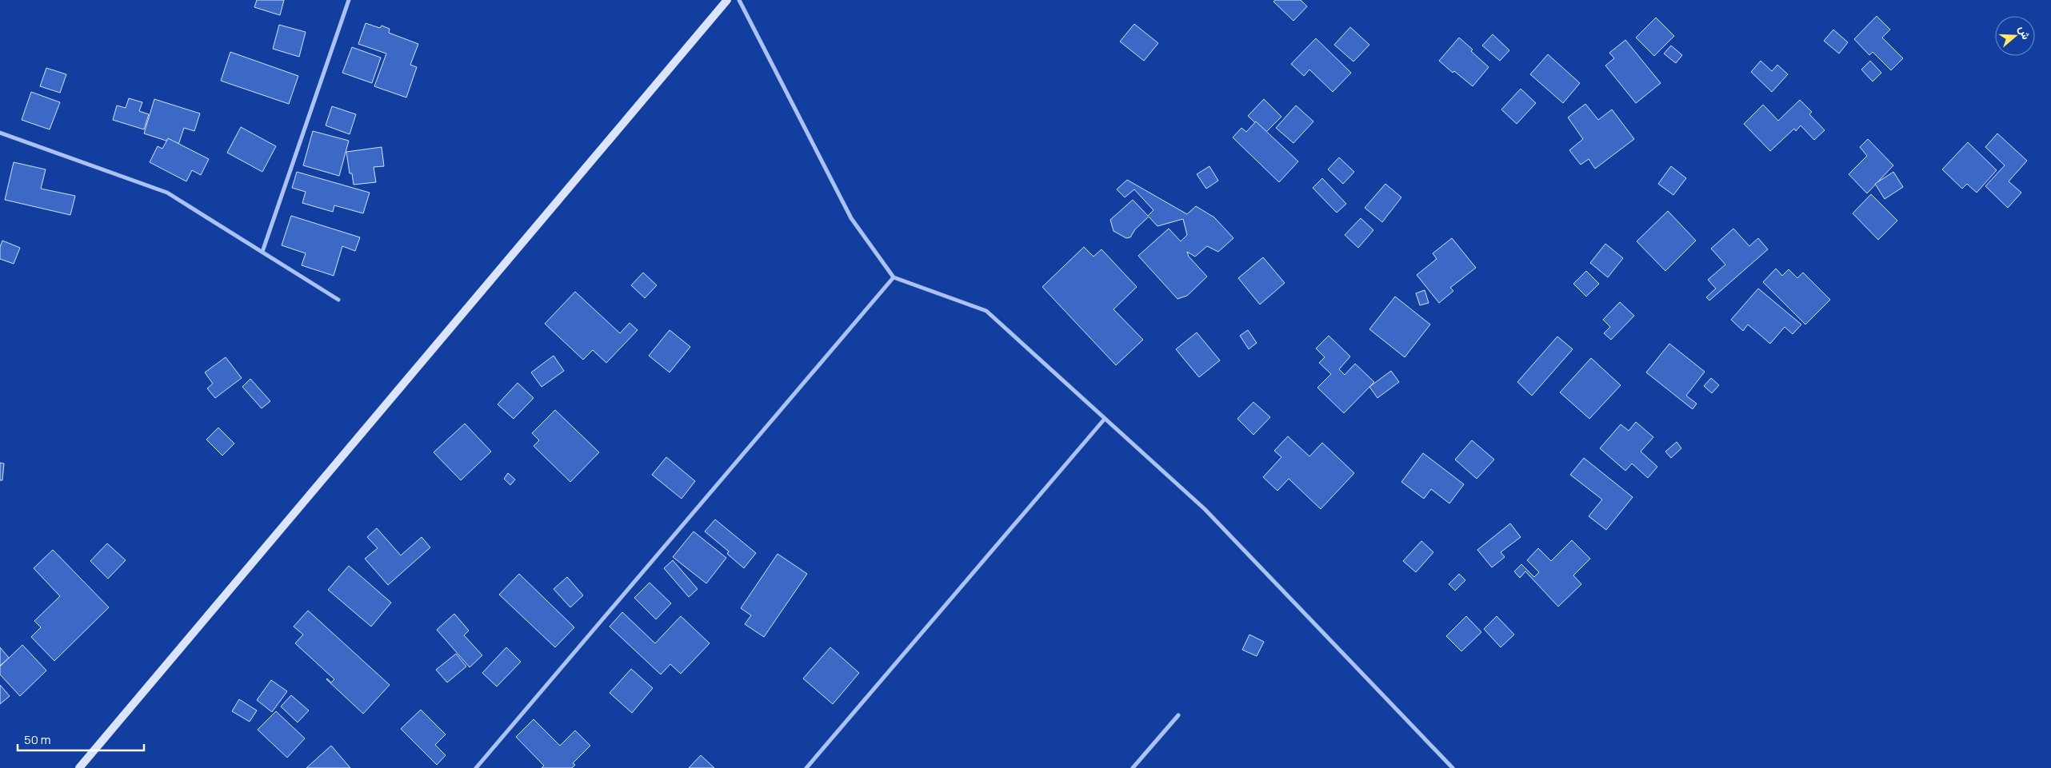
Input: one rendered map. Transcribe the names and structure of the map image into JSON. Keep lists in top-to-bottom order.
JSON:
{
  "scale_bar": "50 m",
  "north": "right"
}
